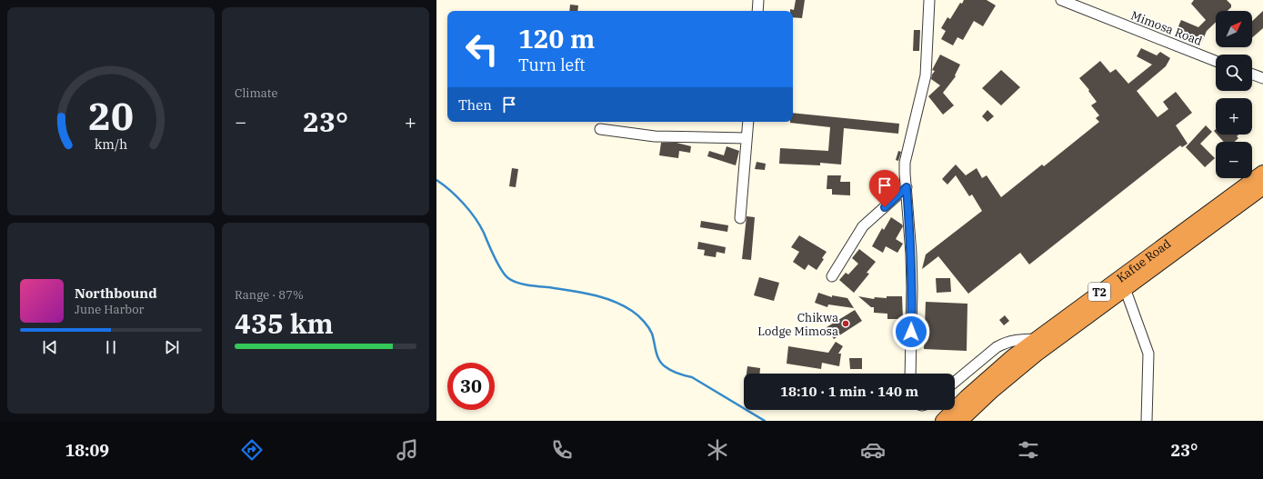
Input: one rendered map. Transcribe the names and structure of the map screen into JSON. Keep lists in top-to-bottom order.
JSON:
{
  "streets": {
    "highway": ["Kafue Road", "T2"],
    "street": ["Mimosa Road"]
  },
  "places": ["Chikwa Lodge Mimosa"],
  "north": "top right",
  "page": {
    "tile": [
      "Climate",
      ["Range · 87%", "435 km"]
    ],
    "map_buttons": ["+", "−"],
    "turn": ["120 m", "Turn left"],
    "then": "Then",
    "heat": ["−", "23°", "+"],
    "song": ["Northbound", "June Harbor"],
    "limit": "30",
    "trip": "18:10 · 1 min · 140 m",
    "tabs": ["18:09", "23°"],
    "gauge": ["20", "km/h"]
  }
}
